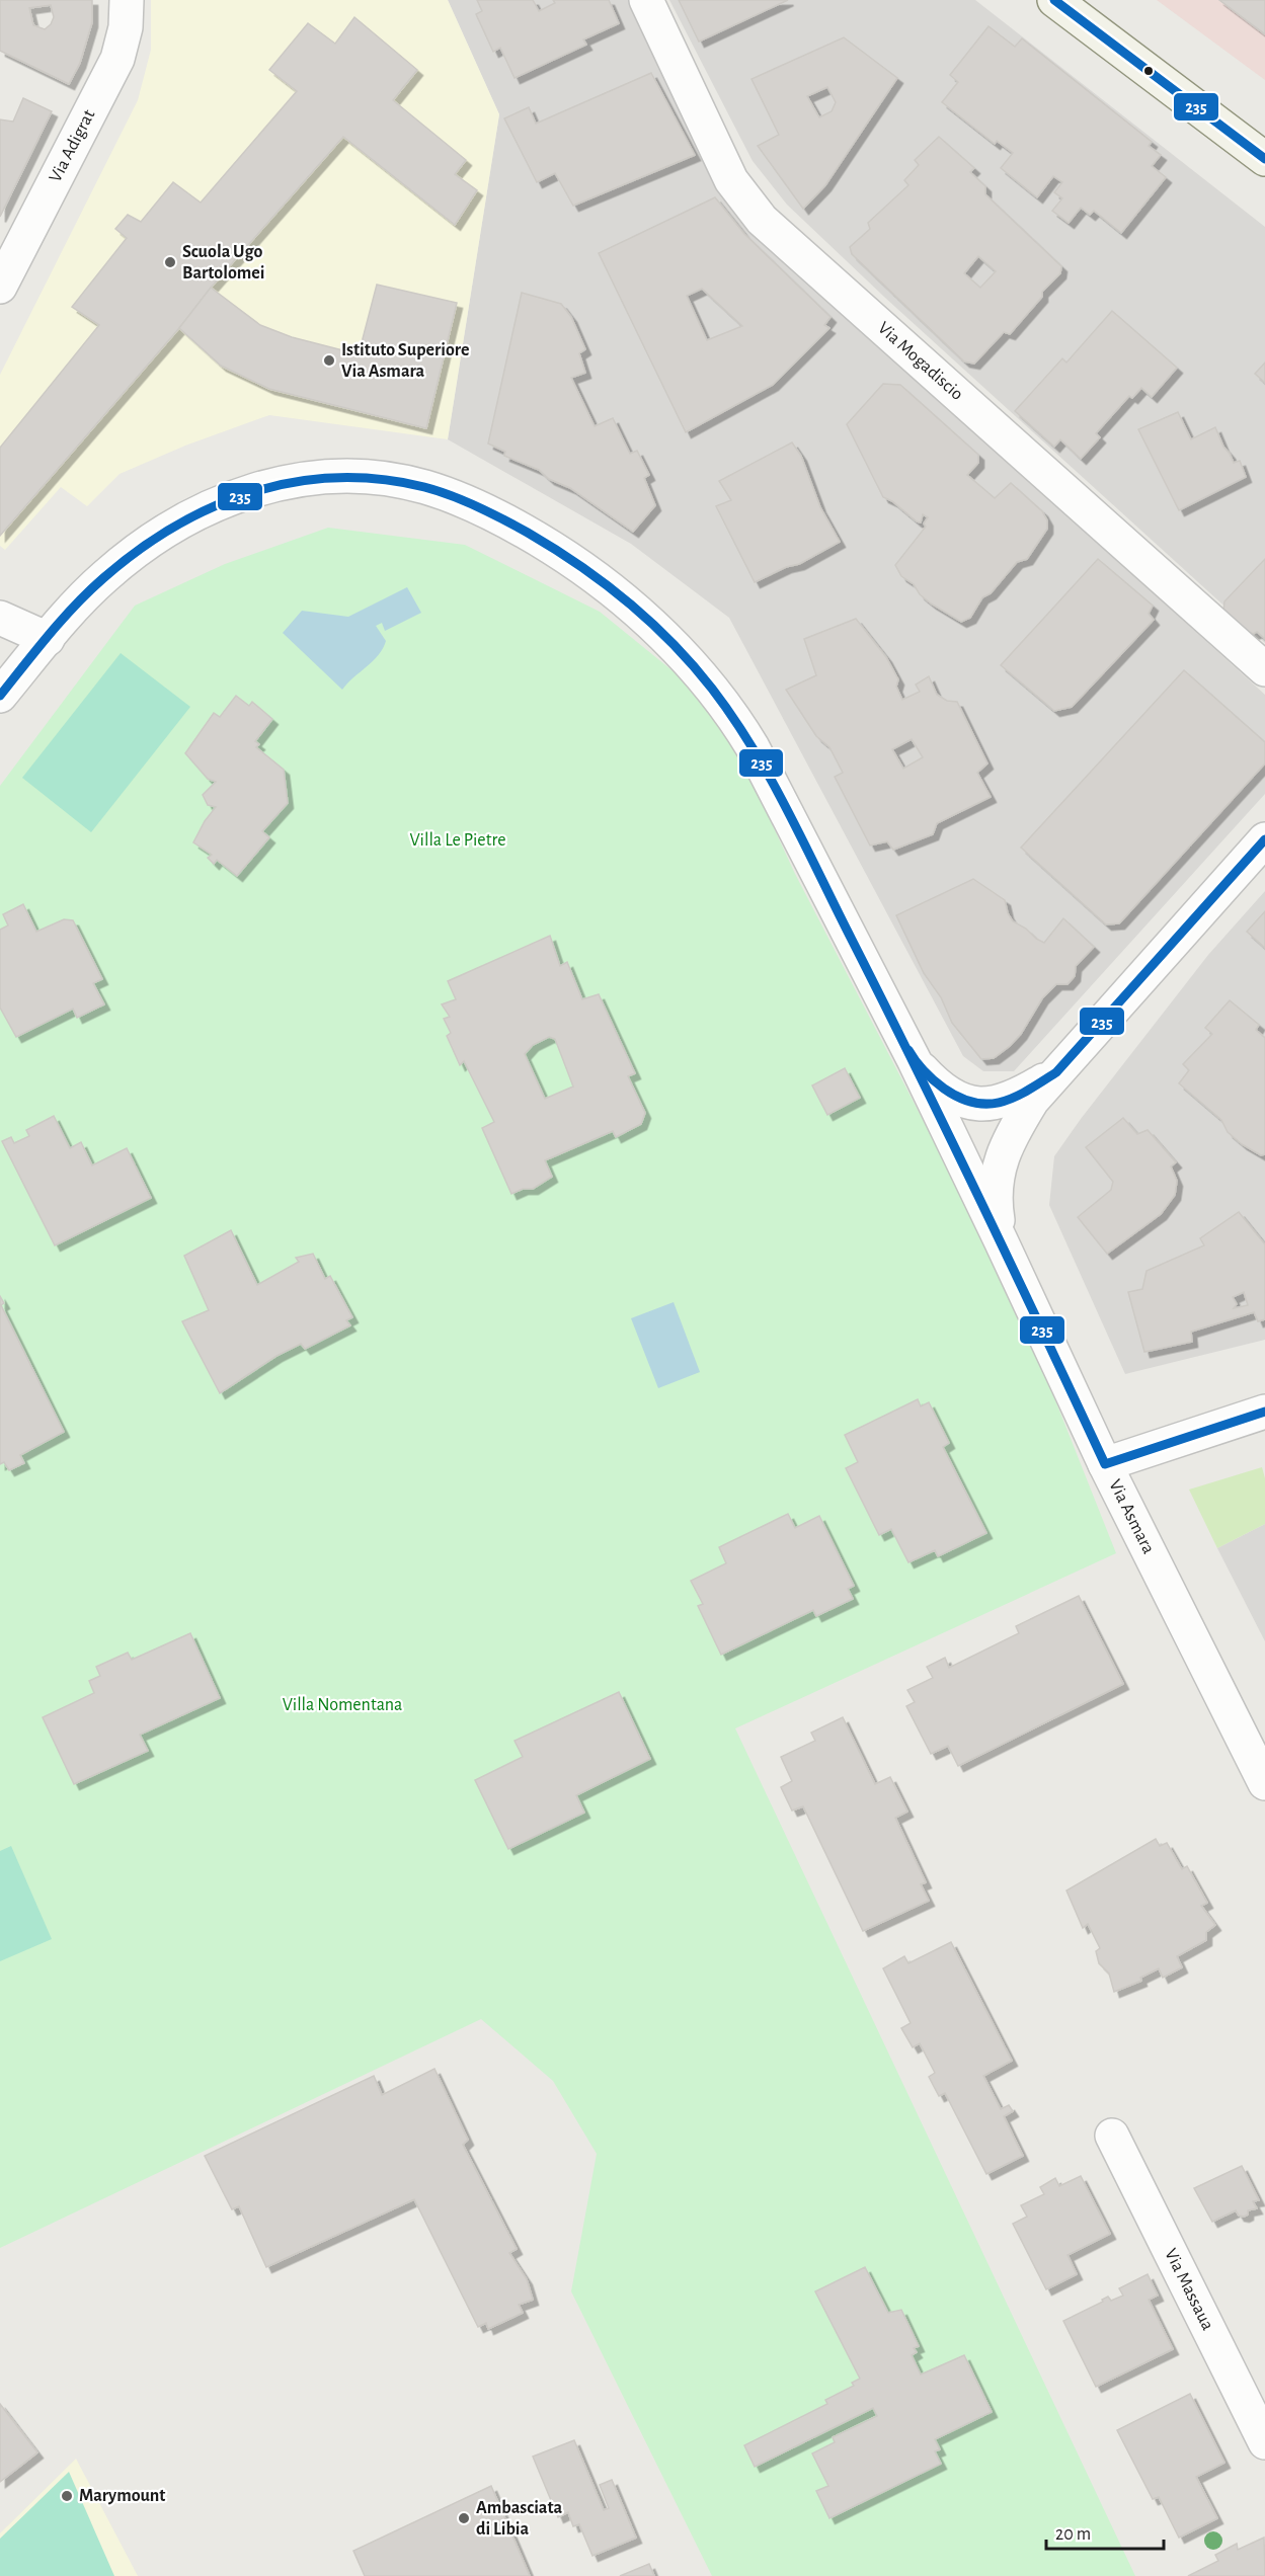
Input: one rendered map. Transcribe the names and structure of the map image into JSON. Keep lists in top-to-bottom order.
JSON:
{
  "streets": {
    "street": [
      "Via Adigrat",
      "Via Mogadiscio",
      "Via Asmara",
      "Via Massaua"
    ]
  },
  "parks": ["Villa Le Pietre", "Villa Nomentana"],
  "places": [
    "Scuola Ugo Bartolomei",
    "Istituto Superiore Via Asmara",
    "Marymount",
    "Ambasciata di Libia"
  ],
  "lines": ["transit line 235"],
  "scale_bar": "20 m"
}
